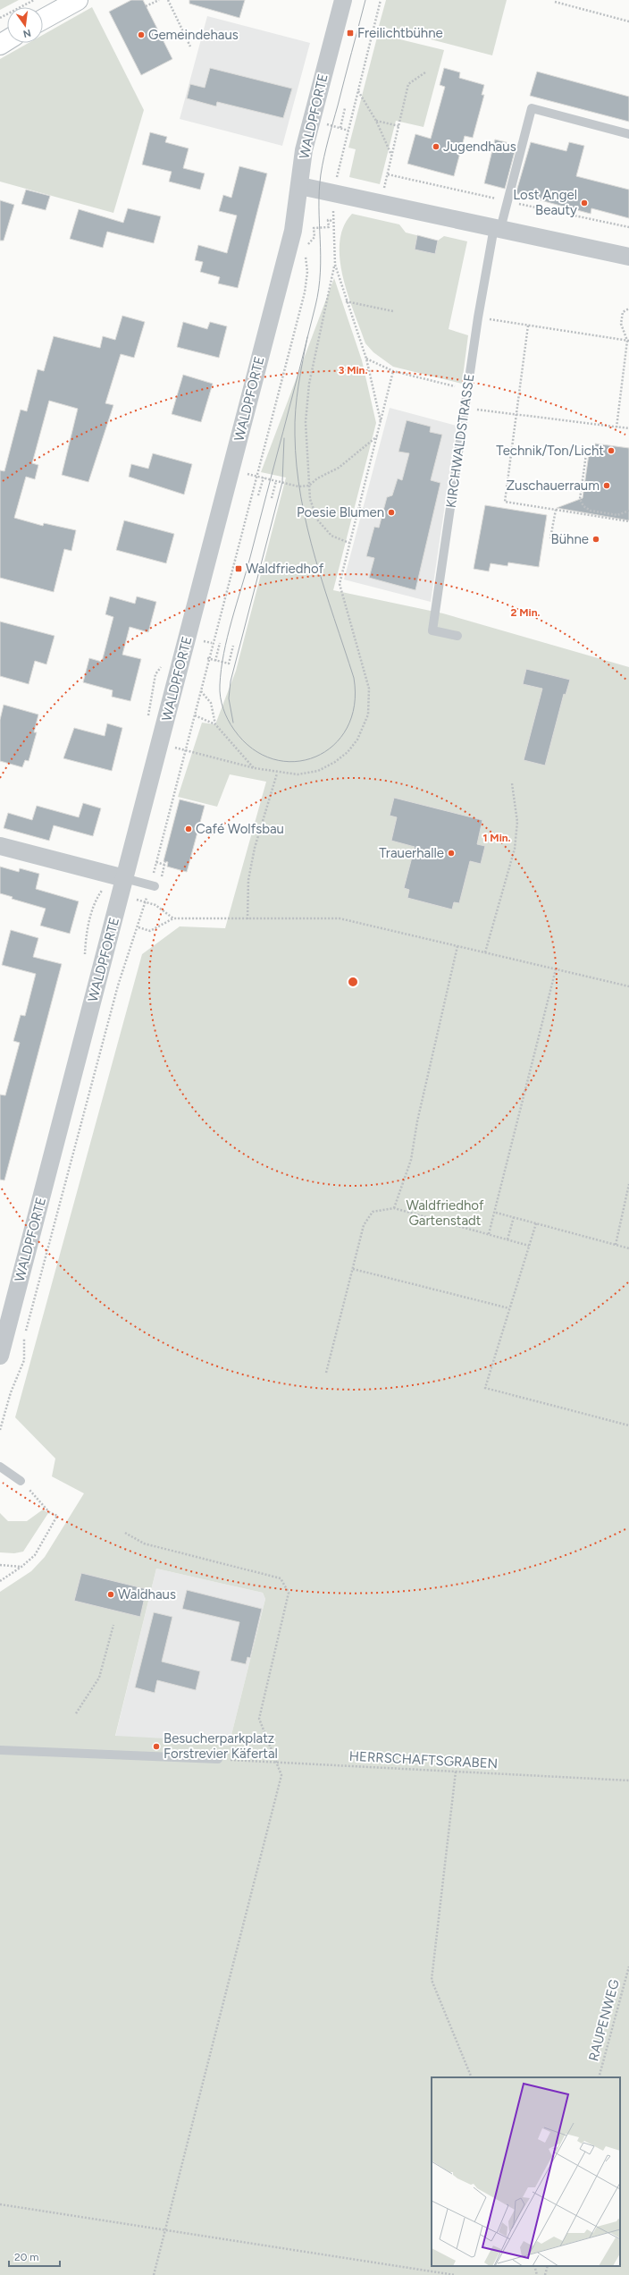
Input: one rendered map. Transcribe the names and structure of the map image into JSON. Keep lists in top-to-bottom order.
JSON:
{
  "streets": {
    "street": ["WALDPFORTE"],
    "lane": ["KIRCHWALDSTRASSE"],
    "path": ["HERRSCHAFTSGRABEN", "RAUPENWEG"]
  },
  "parks": ["Waldfriedhof Gartenstadt"],
  "places": {
    "transit": ["Freilichtbühne", "Waldfriedhof"],
    "other": [
      "Gemeindehaus",
      "Jugendhaus",
      "Lost Angel Beauty",
      "Technik/Ton/Licht",
      "Zuschauerraum",
      "Poesie Blumen",
      "Bühne",
      "Café Wolfsbau",
      "Trauerhalle",
      "Waldhaus",
      "Besucherparkplatz Forstrevier Käfertal"
    ]
  },
  "scale_bar": "20 m",
  "north": "bottom",
  "rings": ["3 Min.", "2 Min.", "1 Min."]
}
